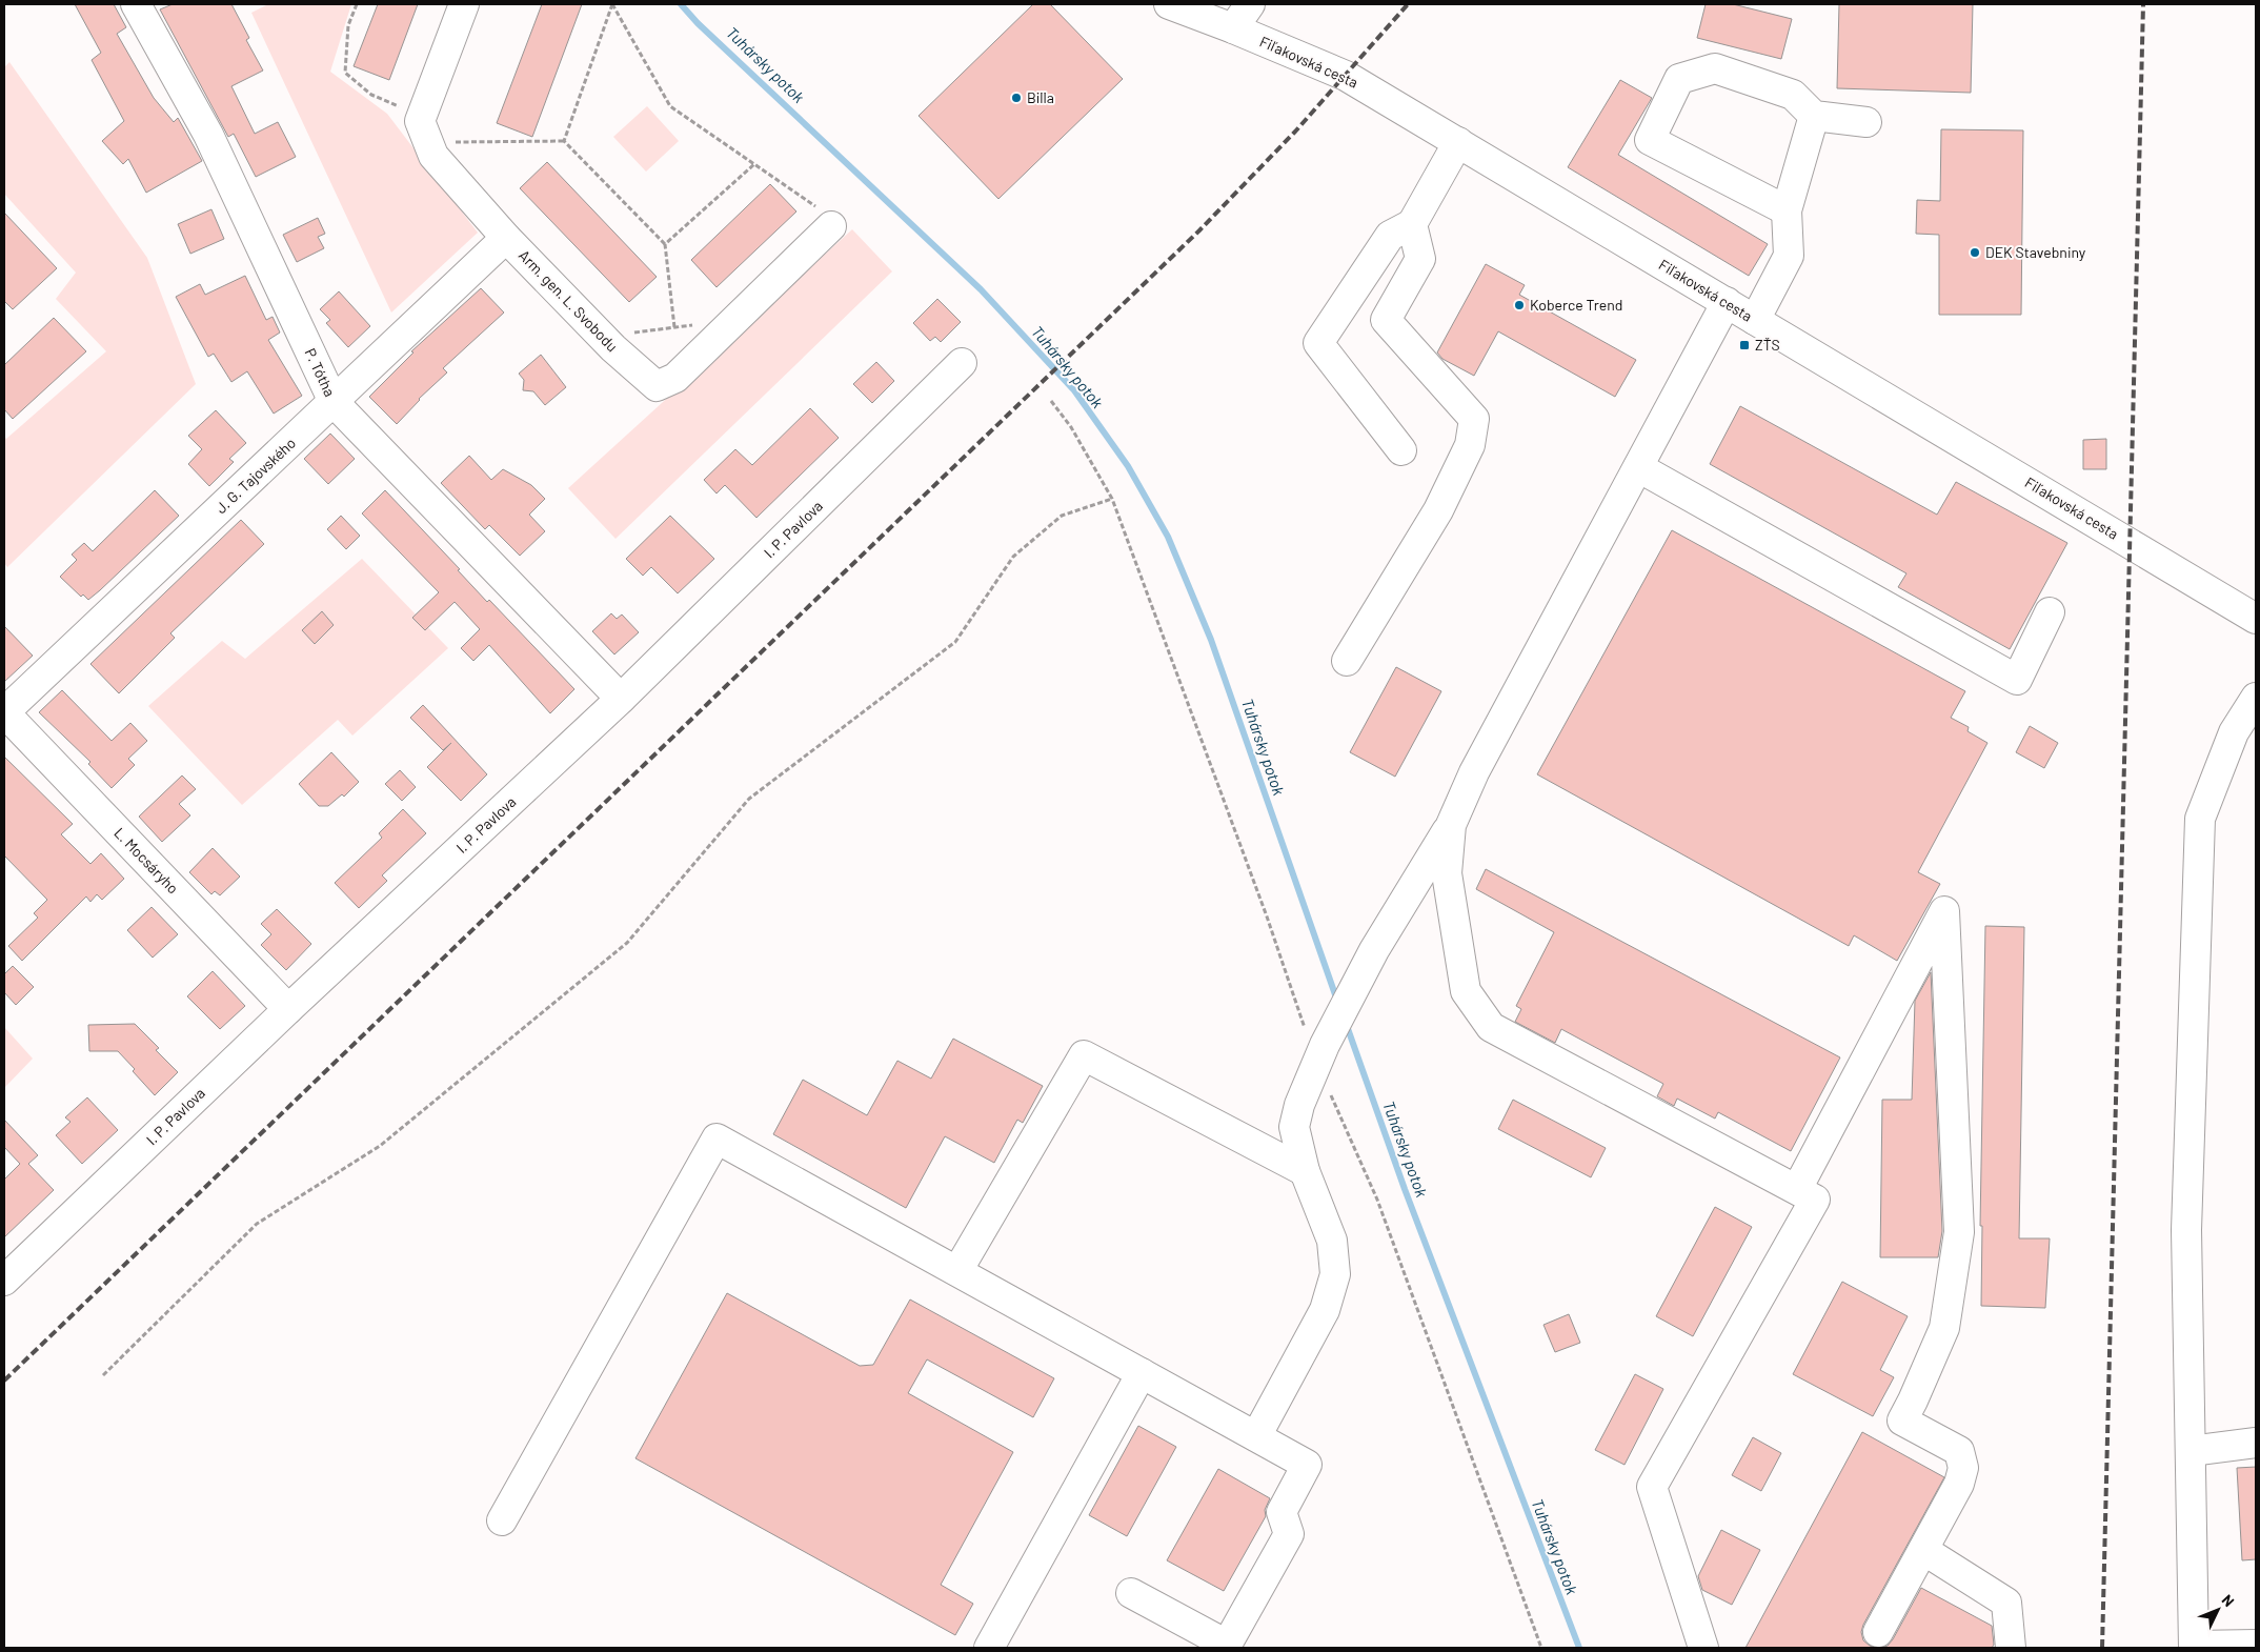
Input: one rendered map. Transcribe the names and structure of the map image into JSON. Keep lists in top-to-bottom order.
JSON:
{
  "streets": {
    "street": [
      "Fiľakovská cesta",
      "Arm. gen. L. Svobodu",
      "P. Tótha",
      "J. G. Tajovského",
      "I. P. Pavlova",
      "L. Mocsáryho"
    ]
  },
  "crossings": [
    ["Arm. gen. L. Svobodu", "J. G. Tajovského"],
    ["P. Tótha", "J. G. Tajovského"],
    ["P. Tótha", "I. P. Pavlova"],
    ["J. G. Tajovského", "L. Mocsáryho"],
    ["I. P. Pavlova", "L. Mocsáryho"]
  ],
  "water": ["Tuhársky potok"],
  "places": {
    "other": ["Billa", "DEK Stavebniny", "Koberce Trend"],
    "transit": ["ZŤS"]
  },
  "north": "top right"
}
